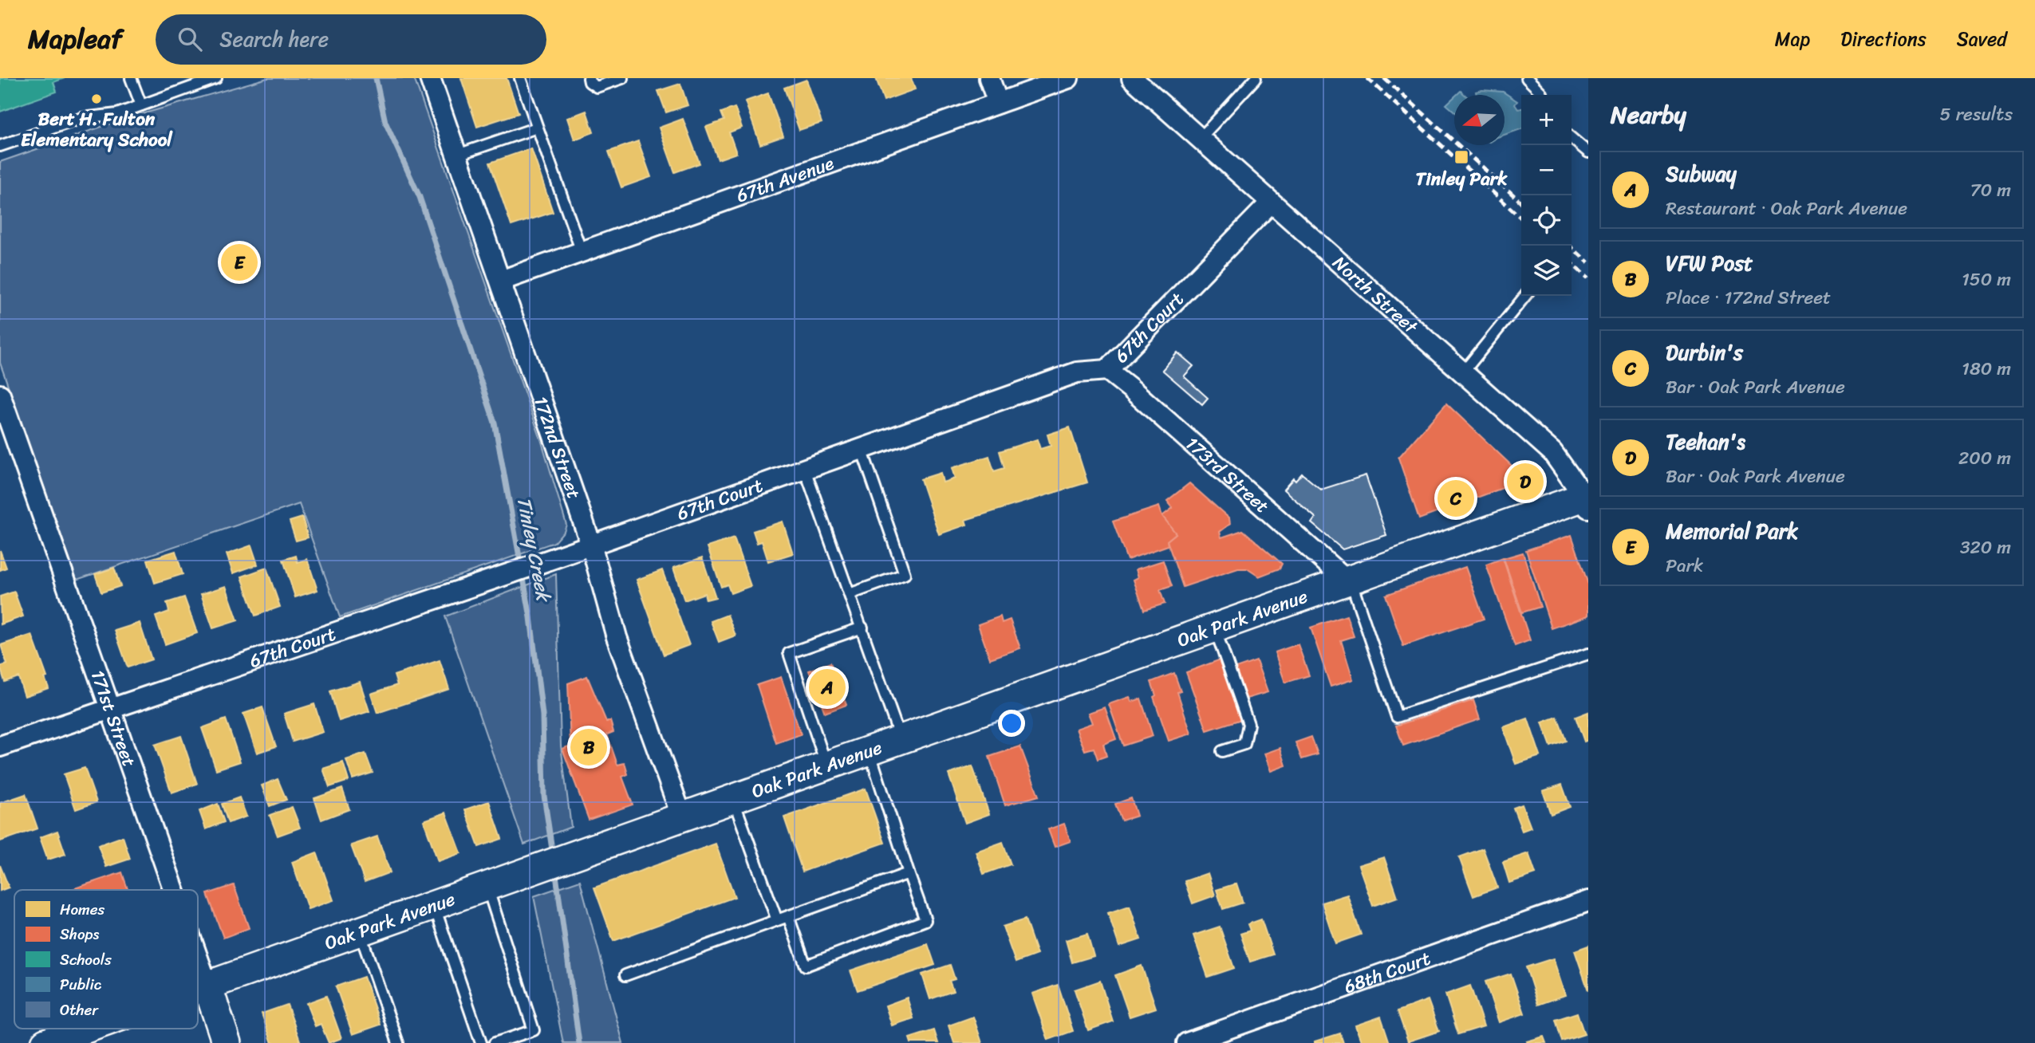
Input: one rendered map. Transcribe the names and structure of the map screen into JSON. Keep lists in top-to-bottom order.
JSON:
{
  "streets": {
    "street": [
      "67th Avenue",
      "North Street",
      "67th Court",
      "172nd Street",
      "173rd Street",
      "Oak Park Avenue",
      "171st Street",
      "68th Court"
    ]
  },
  "crossings": [
    ["67th Avenue", "172nd Street"],
    ["North Street", "67th Court"],
    ["North Street", "Oak Park Avenue"],
    ["67th Court", "172nd Street"],
    ["67th Court", "173rd Street"],
    ["67th Court", "171st Street"],
    ["172nd Street", "Oak Park Avenue"],
    ["173rd Street", "Oak Park Avenue"],
    ["Oak Park Avenue", "171st Street"]
  ],
  "water": ["Tinley Creek"],
  "places": {
    "other": ["Bert H. Fulton Elementary School"],
    "transit": ["Tinley Park"]
  },
  "legend": [
    "Homes",
    "Shops",
    "Schools",
    "Public",
    "Other"
  ],
  "north": "left",
  "page": {
    "header": "Mapleaf",
    "search": "Search here",
    "nav": ["Map", "Directions", "Saved"],
    "heading": ["Nearby", "5 results"],
    "map_buttons": ["+", "−"],
    "list": [
      {
        "mark": "A",
        "name": "Subway",
        "note": "Restaurant · Oak Park Avenue",
        "value": "70 m"
      },
      {
        "mark": "B",
        "name": "VFW Post",
        "note": "Place · 172nd Street",
        "value": "150 m"
      },
      {
        "mark": "C",
        "name": "Durbin's",
        "note": "Bar · Oak Park Avenue",
        "value": "180 m"
      },
      {
        "mark": "D",
        "name": "Teehan's",
        "note": "Bar · Oak Park Avenue",
        "value": "200 m"
      },
      {
        "mark": "E",
        "name": "Memorial Park",
        "note": "Park",
        "value": "320 m"
      }
    ],
    "pins": [
      "E",
      "D",
      "C",
      "A",
      "B"
    ]
  }
}
